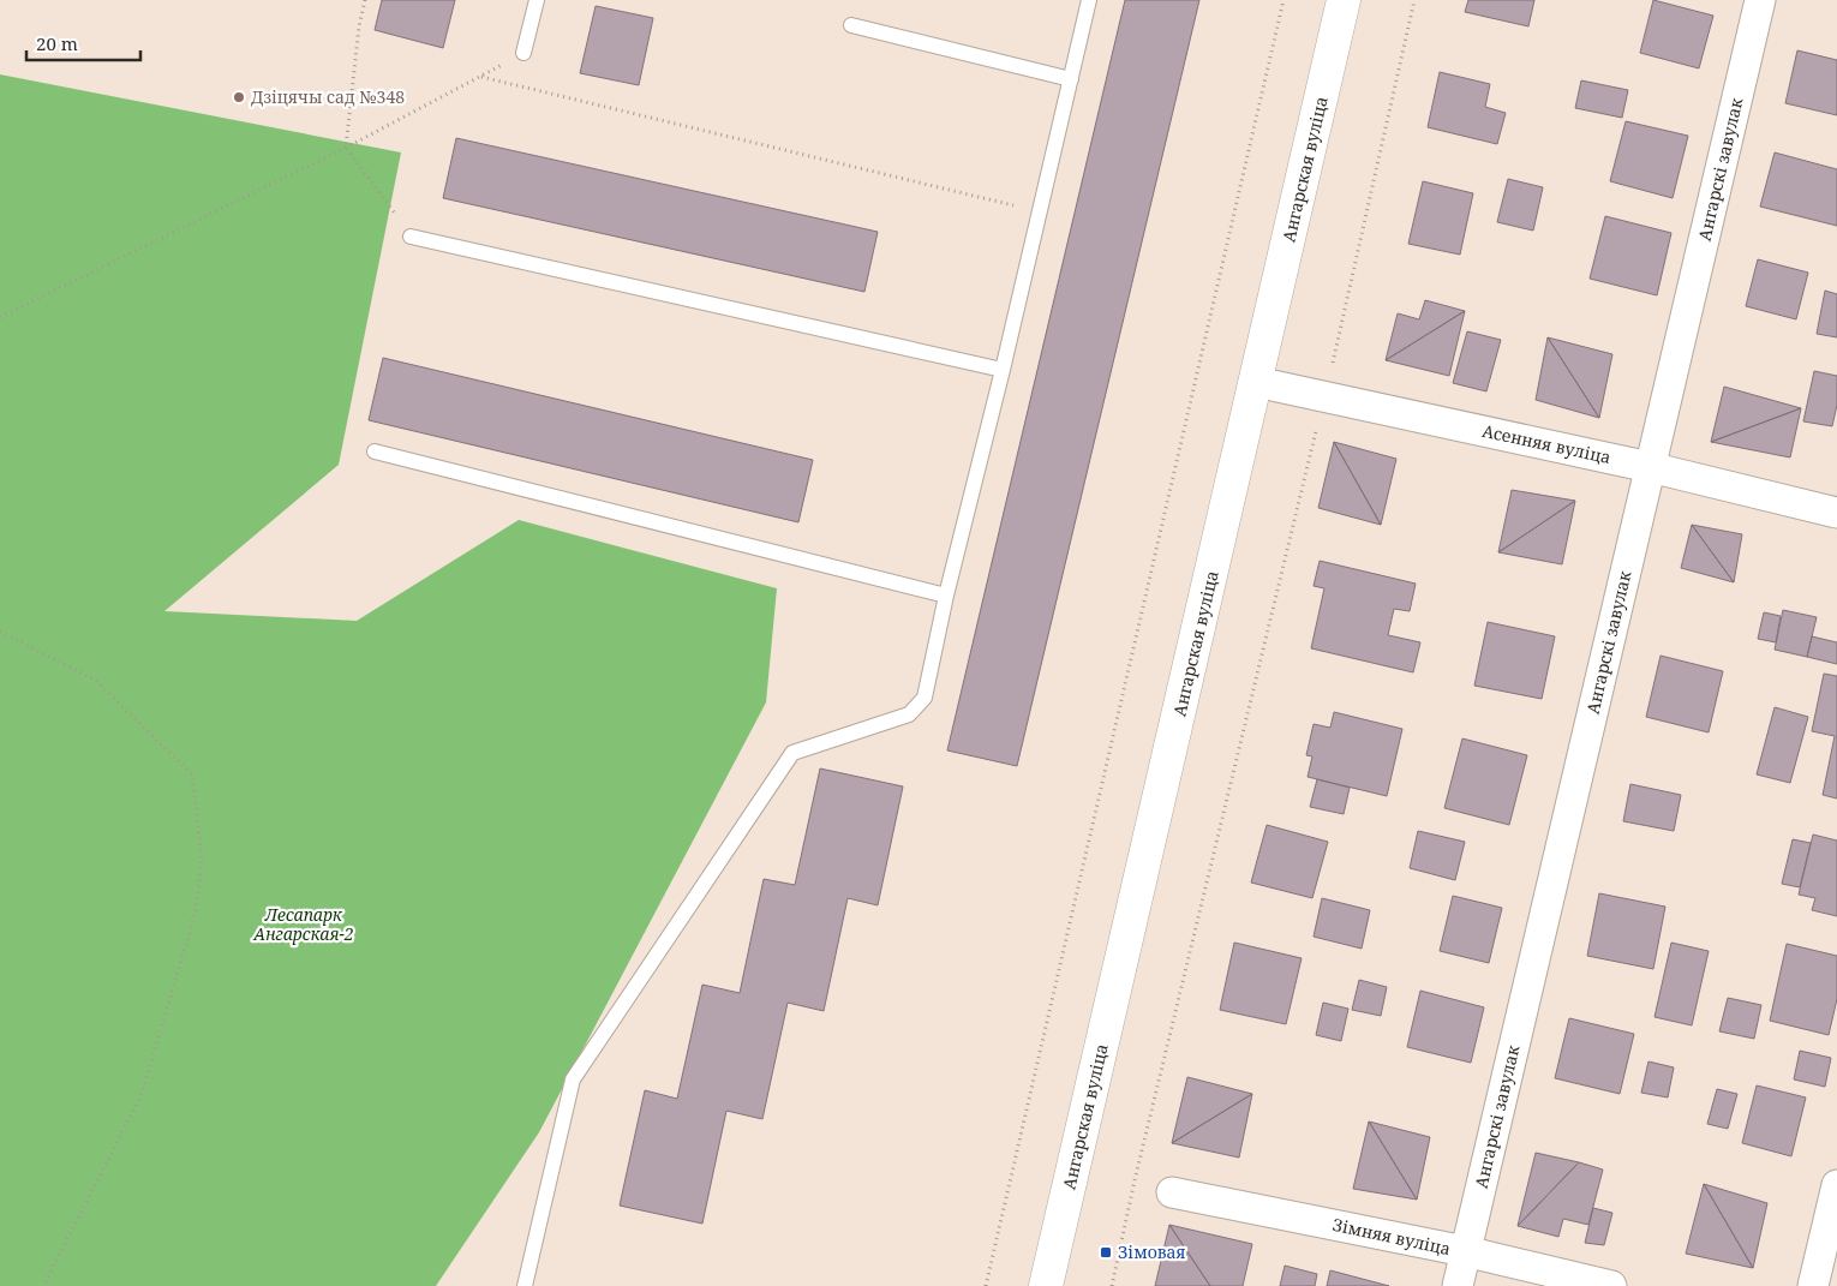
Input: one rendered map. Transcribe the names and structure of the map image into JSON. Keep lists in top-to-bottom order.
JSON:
{
  "streets": {
    "main road": ["Ангарская вуліца"],
    "street": ["Ангарскі завулак", "Асенняя вуліца", "Зімняя вуліца"]
  },
  "crossings": [
    ["Ангарская вуліца", "Асенняя вуліца"],
    ["Ангарскі завулак", "Асенняя вуліца"],
    ["Ангарскі завулак", "Зімняя вуліца"]
  ],
  "parks": ["Лесапарк Ангарская-2"],
  "places": {
    "other": ["Дзіцячы сад №348"],
    "transit": ["Зімовая"]
  },
  "scale_bar": "20 m"
}
